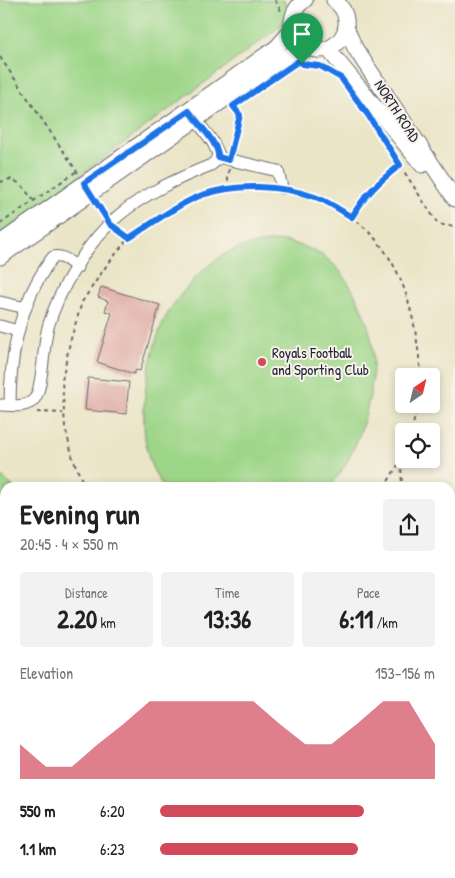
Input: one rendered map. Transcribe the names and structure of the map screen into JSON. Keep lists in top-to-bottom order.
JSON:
{
  "streets": {
    "main road": ["NORTH ROAD"]
  },
  "places": ["Royals Football and Sporting Club"],
  "north": "top right",
  "page": {
    "heading": ["Evening run", "20:45 · 4 × 550 m"],
    "stats": [
      ["Distance", "2.20 km"],
      ["Time", "13:36"],
      ["Pace", "6:11 /km"]
    ],
    "chart": ["Elevation", "153–156 m"],
    "list": [
      {
        "name": "550 m",
        "note": "6:20"
      },
      {
        "name": "1.1 km",
        "note": "6:23"
      }
    ]
  }
}
